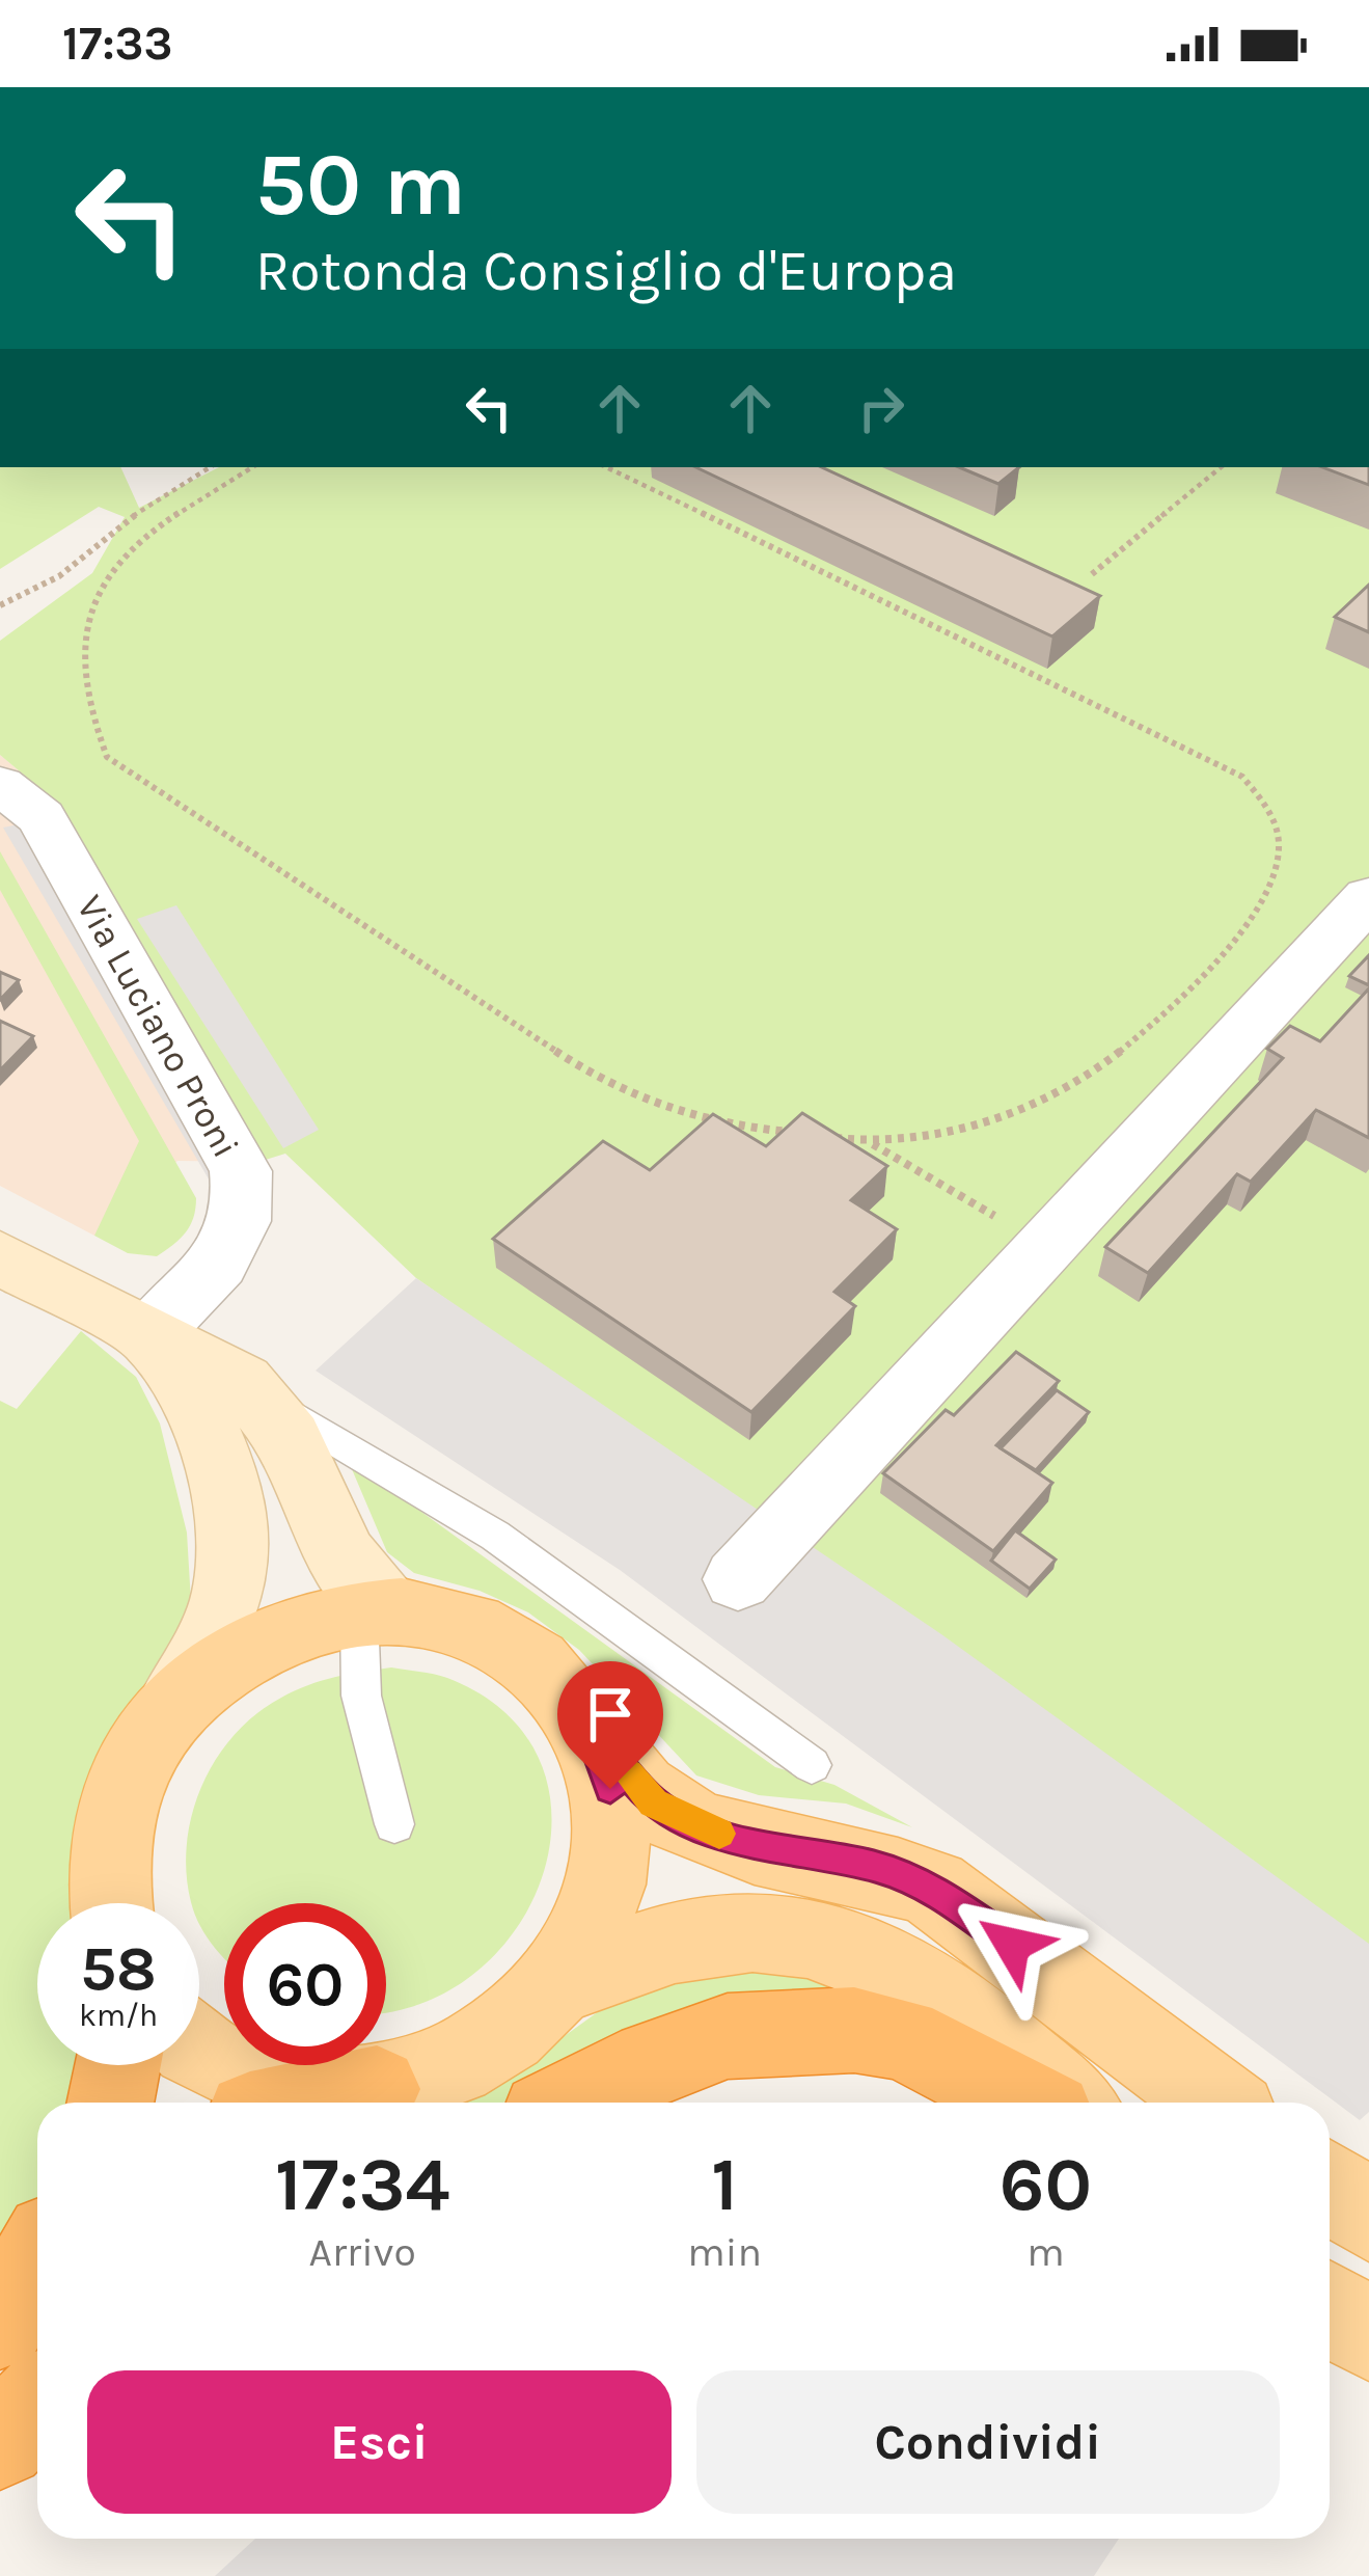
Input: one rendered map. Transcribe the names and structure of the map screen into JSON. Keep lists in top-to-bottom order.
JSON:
{
  "streets": {
    "street": ["Via Luciano Proni"]
  },
  "page": {
    "status": "17:33",
    "turn": ["50 m", "Rotonda Consiglio d'Europa"],
    "speed": "58 km/h",
    "limit": "60",
    "eta": [
      "17:34",
      "Arrivo",
      "1",
      "min",
      "60",
      "m"
    ],
    "buttons": ["Esci", "Condividi"]
  }
}
